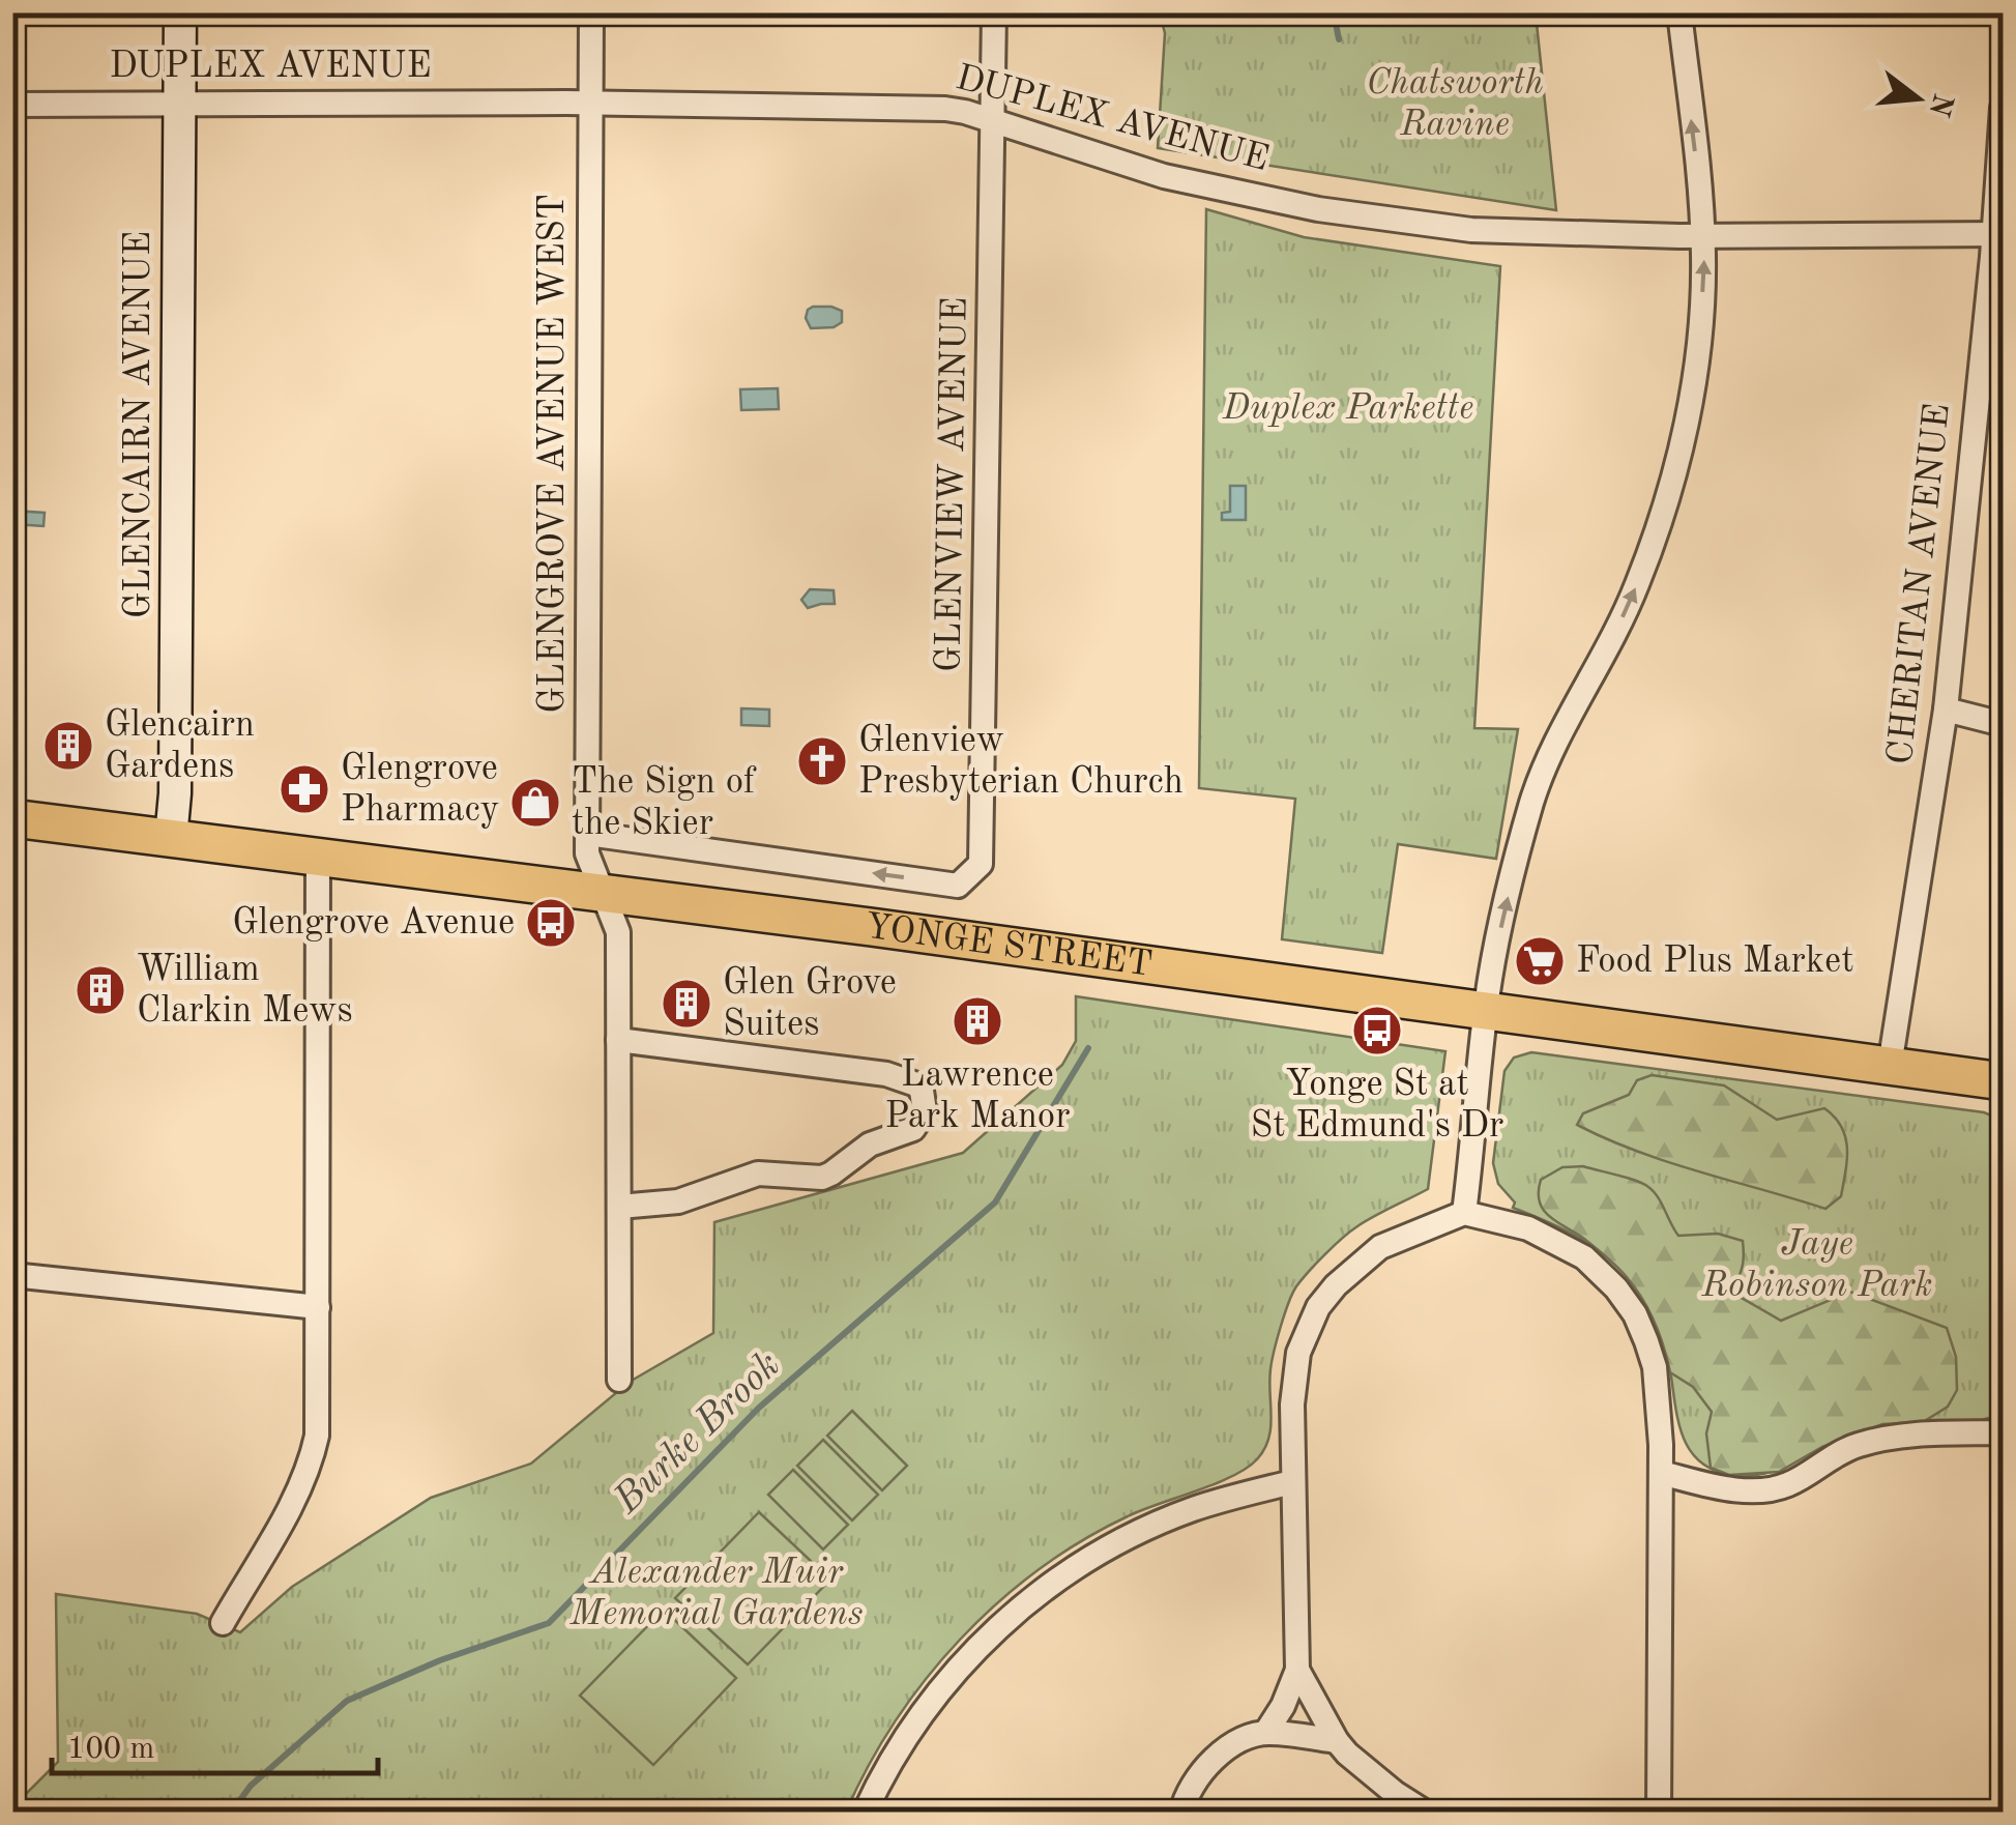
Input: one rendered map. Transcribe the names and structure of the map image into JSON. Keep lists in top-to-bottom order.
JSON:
{
  "streets": {
    "main road": ["YONGE STREET"],
    "street": [
      "DUPLEX AVENUE",
      "GLENCAIRN AVENUE",
      "GLENGROVE AVENUE WEST",
      "GLENVIEW AVENUE",
      "CHERITAN AVENUE"
    ]
  },
  "crossings": [
    ["DUPLEX AVENUE", "GLENCAIRN AVENUE"],
    ["DUPLEX AVENUE", "GLENGROVE AVENUE WEST"],
    ["DUPLEX AVENUE", "GLENVIEW AVENUE"],
    ["DUPLEX AVENUE", "CHERITAN AVENUE"],
    ["GLENCAIRN AVENUE", "YONGE STREET"],
    ["GLENGROVE AVENUE WEST", "GLENVIEW AVENUE"],
    ["GLENGROVE AVENUE WEST", "YONGE STREET"],
    ["CHERITAN AVENUE", "YONGE STREET"]
  ],
  "water": ["Burke Brook"],
  "parks": [
    "Chatsworth Ravine",
    "Duplex Parkette",
    "Jaye Robinson Park",
    "Alexander Muir Memorial Gardens"
  ],
  "places": {
    "building": [
      "Glencairn Gardens",
      "William Clarkin Mews",
      "Glen Grove Suites",
      "Lawrence Park Manor"
    ],
    "church": ["Glenview Presbyterian Church"],
    "pharmacy": ["Glengrove Pharmacy"],
    "shop": ["The Sign of the Skier"],
    "bus stop": ["Glengrove Avenue", "Yonge St at St Edmund's Dr"],
    "supermarket": ["Food Plus Market"]
  },
  "scale_bar": "100 m",
  "north": "right"
}
